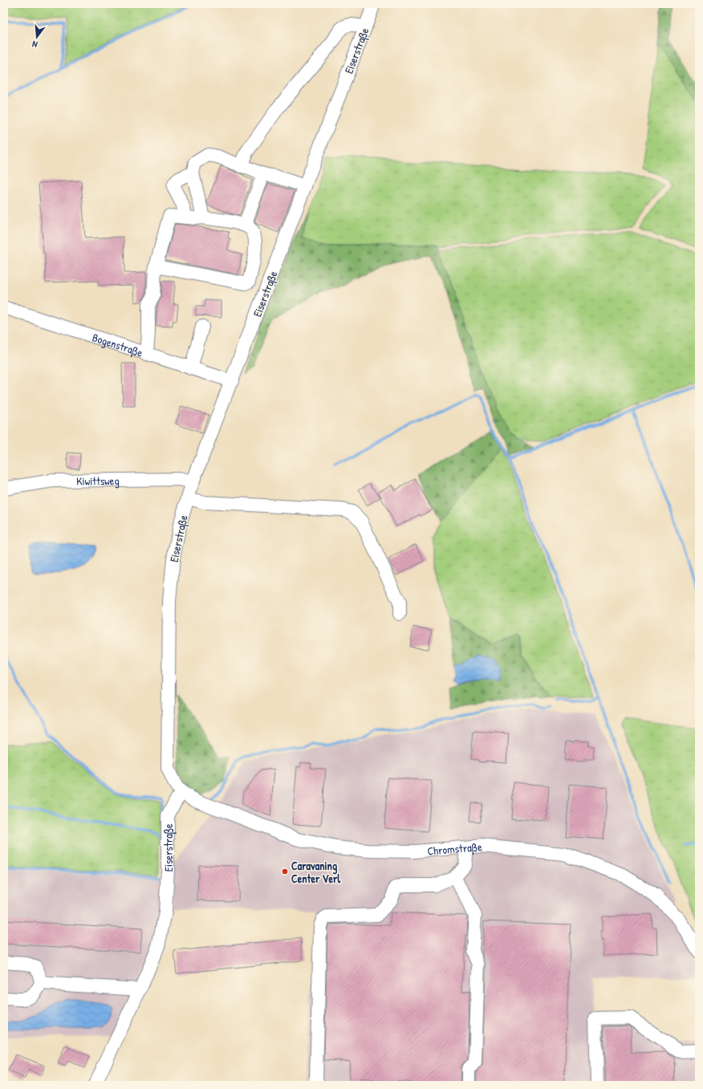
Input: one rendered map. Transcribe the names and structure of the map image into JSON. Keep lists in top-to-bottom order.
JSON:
{
  "streets": {
    "street": [
      "Eiserstraße",
      "Bogenstraße",
      "Kiwittsweg",
      "Chromstraße"
    ]
  },
  "crossings": [
    ["Eiserstraße", "Bogenstraße"],
    ["Eiserstraße", "Kiwittsweg"],
    ["Eiserstraße", "Chromstraße"]
  ],
  "places": ["Caravaning Center Verl"],
  "north": "bottom"
}
